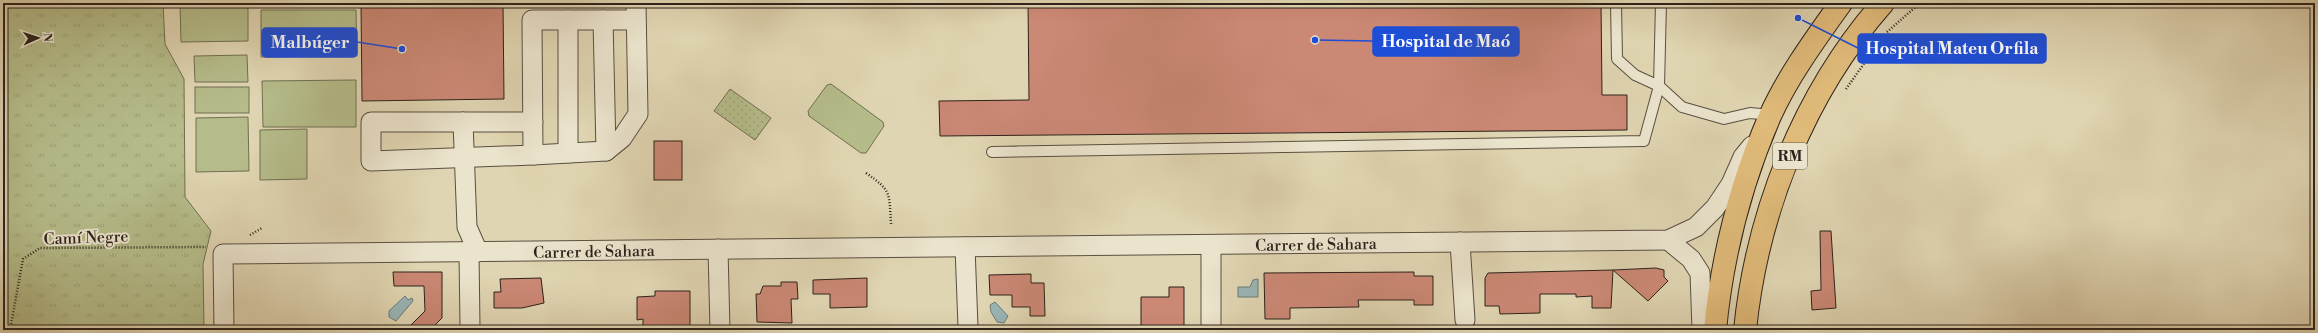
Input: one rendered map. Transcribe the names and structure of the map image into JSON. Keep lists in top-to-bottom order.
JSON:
{
  "streets": {
    "main road": ["RM"],
    "street": ["Carrer de Sahara"],
    "path": ["Camí Negre"]
  },
  "crossings": [
    ["RM", "Carrer de Sahara"],
    ["Camí Negre", "Carrer de Sahara"]
  ],
  "places": ["Hospital Mateu Orfila", "Hospital de Maó", "Malbúger"],
  "north": "right"
}
